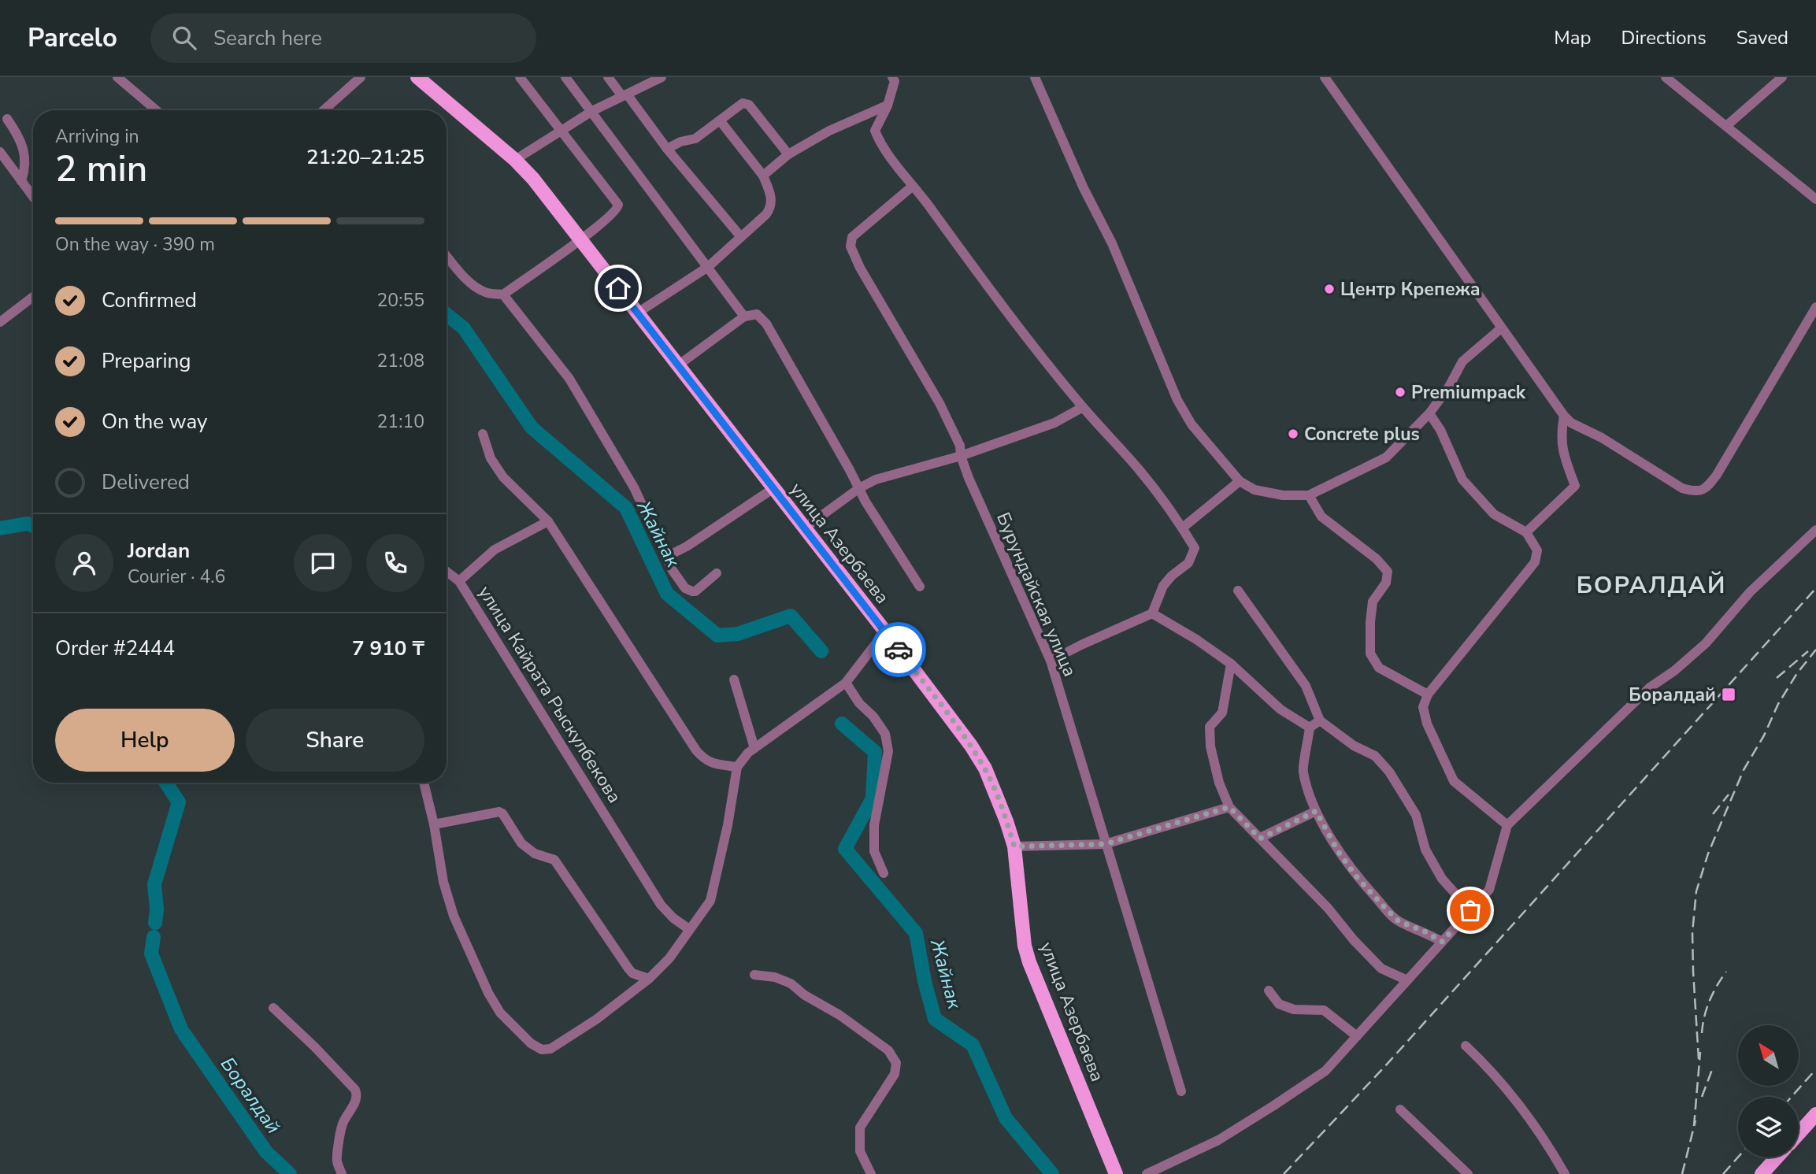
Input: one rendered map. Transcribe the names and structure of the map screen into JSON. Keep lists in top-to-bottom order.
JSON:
{
  "streets": {
    "main road": ["улица Азербаева"],
    "street": ["Бурундайская улица", "улица Кайрата Рыскулбекова"]
  },
  "districts": ["БОРАЛДАЙ"],
  "water": ["Жайнак", "Боралдай"],
  "places": {
    "other": ["Центр Крепежа", "Premiumpack", "Concrete plus"],
    "transit": ["Боралдай"]
  },
  "north": "top left",
  "page": {
    "header": "Parcelo",
    "search": "Search here",
    "nav": ["Map", "Directions", "Saved"],
    "heading": ["2 min", "Arriving in", "21:20–21:25"],
    "panel": [
      "Jordan",
      "Courier · 4.6",
      "Order #2444",
      "7 910 ₸"
    ],
    "bar": "On the way · 390 m",
    "list": [
      ["Confirmed", "20:55"],
      ["Preparing", "21:08"],
      ["On the way", "21:10"],
      "Delivered"
    ],
    "buttons": ["Help", "Share"]
  }
}
